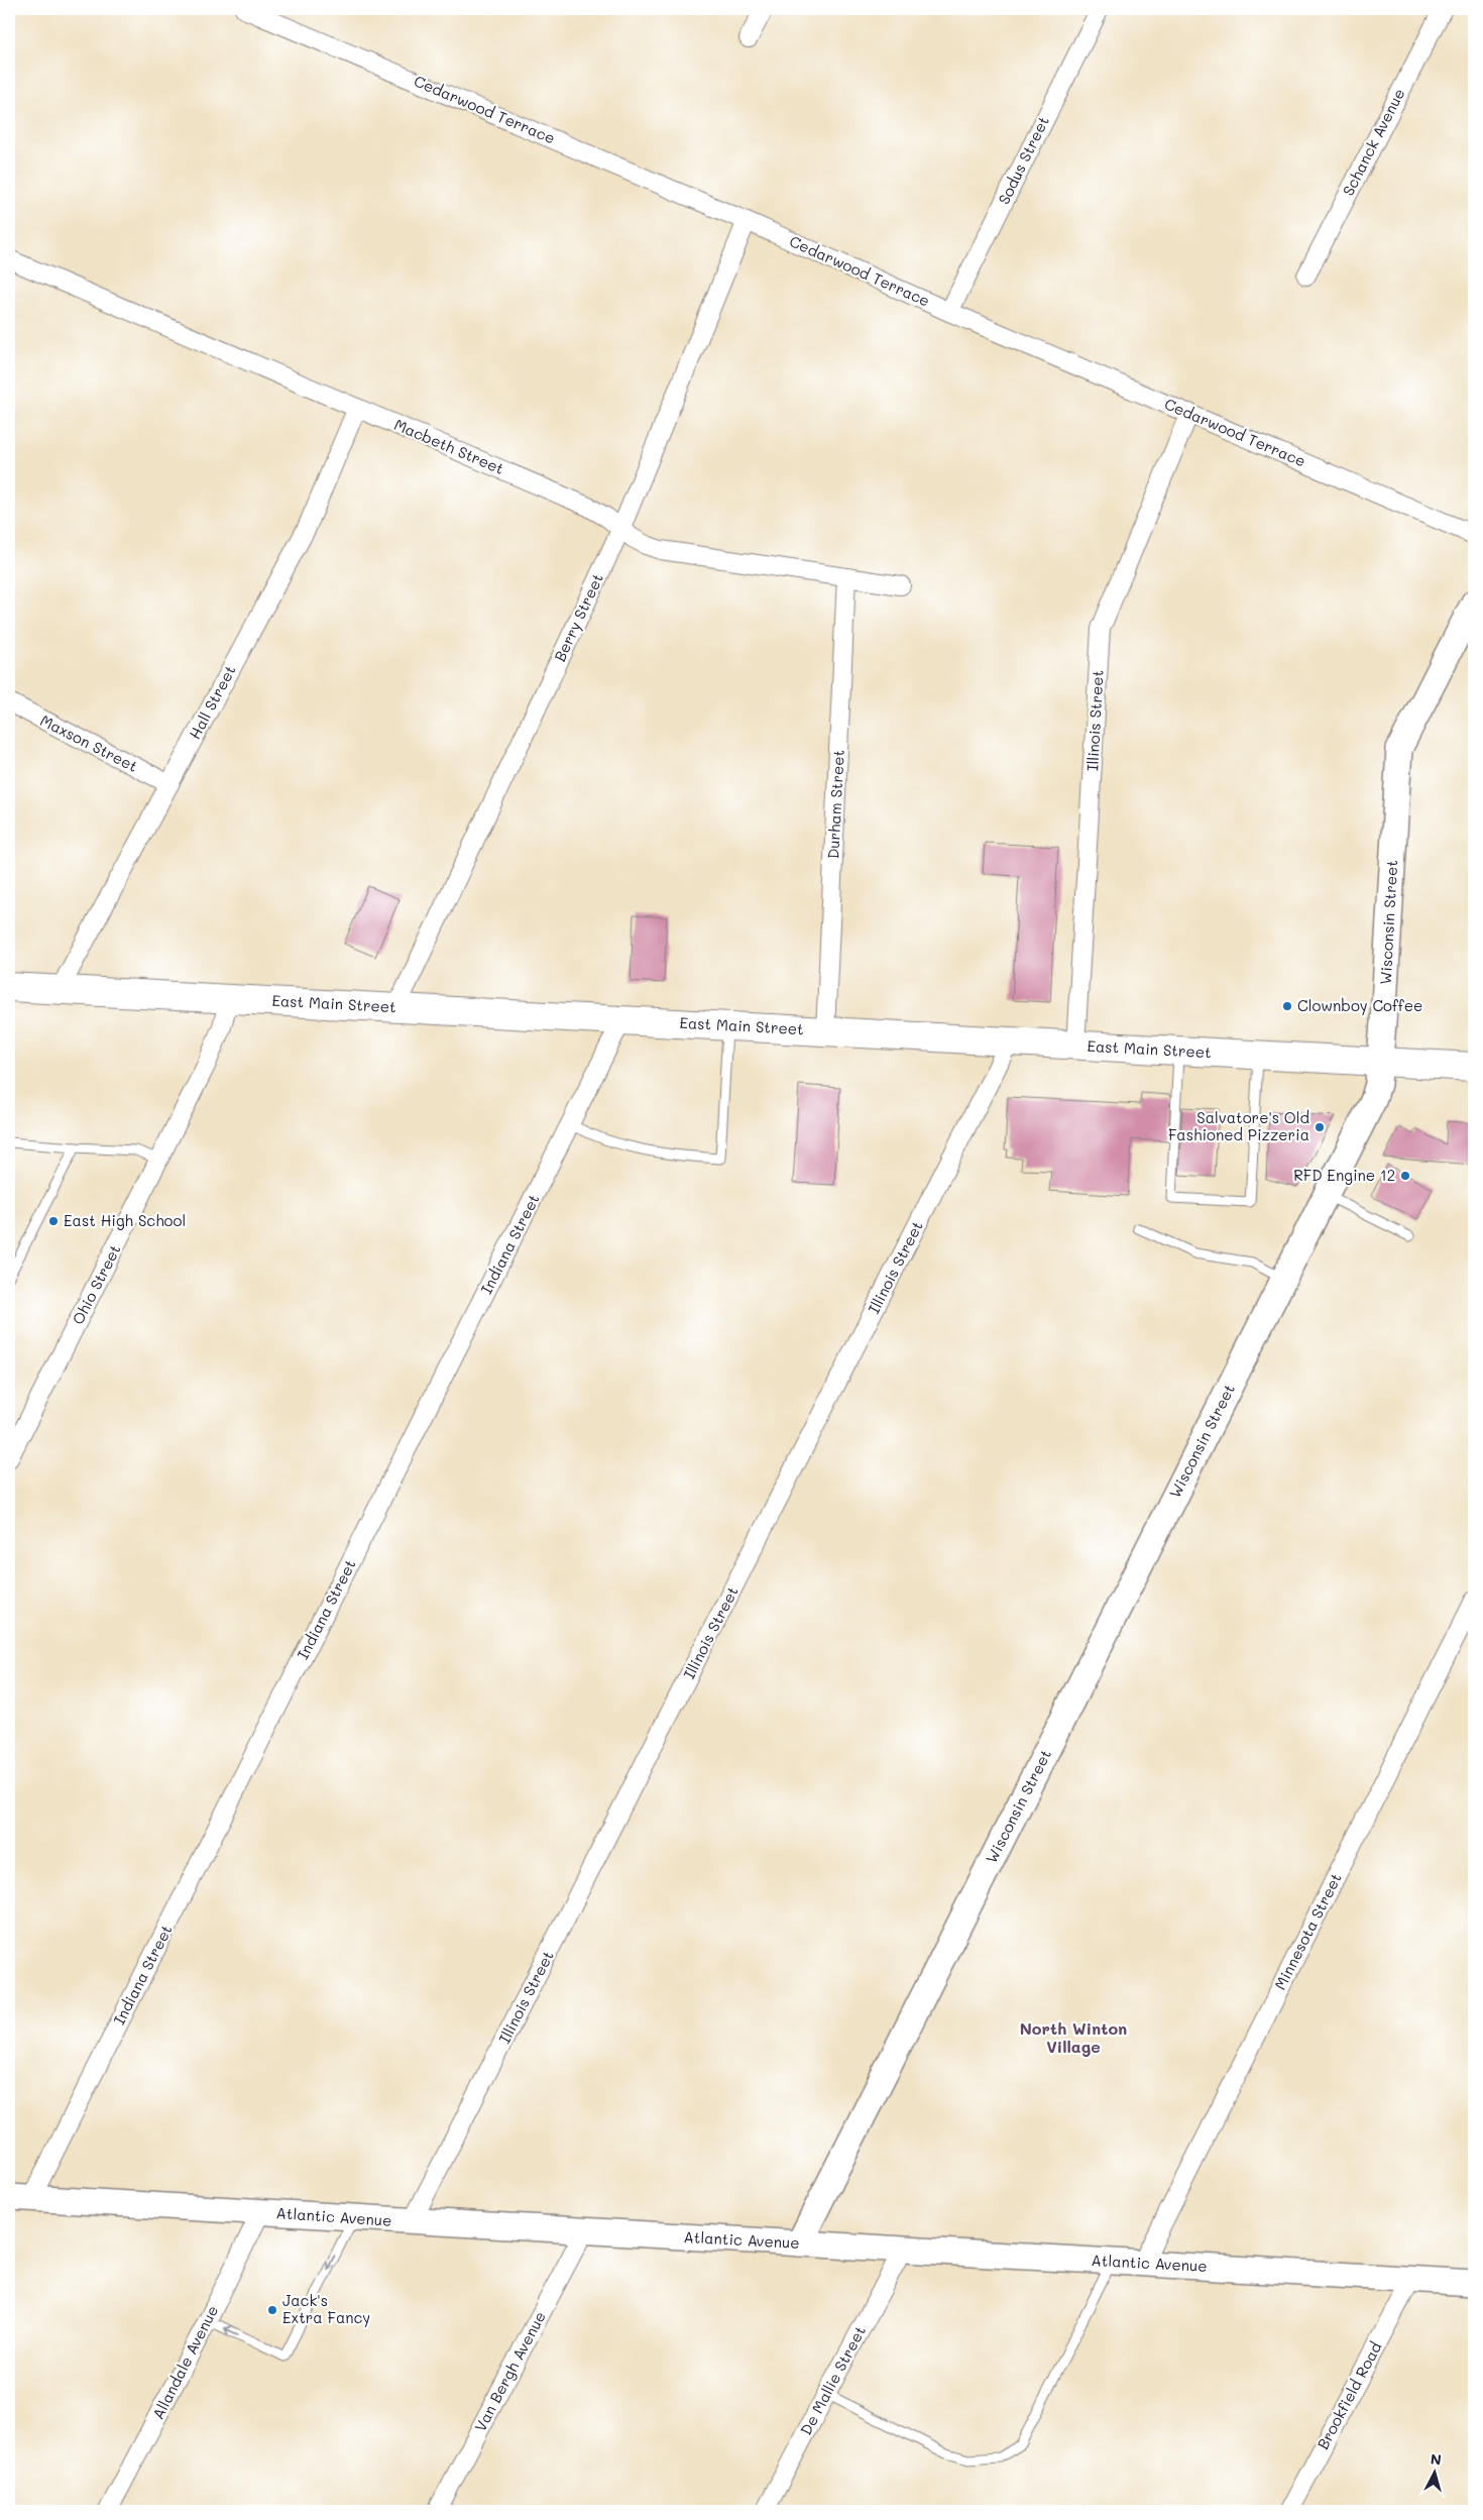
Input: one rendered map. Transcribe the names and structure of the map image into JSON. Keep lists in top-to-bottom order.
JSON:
{
  "streets": {
    "main road": ["East Main Street"],
    "street": [
      "Cedarwood Terrace",
      "Schanck Avenue",
      "Sodus Street",
      "Macbeth Street",
      "Berry Street",
      "Hall Street",
      "Illinois Street",
      "Maxson Street",
      "Durham Street",
      "Wisconsin Street",
      "Indiana Street",
      "Ohio Street",
      "Minnesota Street",
      "Atlantic Avenue",
      "Allandale Avenue",
      "Van Bergh Avenue",
      "De Mallie Street",
      "Brookfield Road"
    ]
  },
  "crossings": [
    ["Cedarwood Terrace", "Sodus Street"],
    ["Cedarwood Terrace", "Berry Street"],
    ["Cedarwood Terrace", "Illinois Street"],
    ["Macbeth Street", "Berry Street"],
    ["Macbeth Street", "Hall Street"],
    ["Macbeth Street", "Durham Street"],
    ["Berry Street", "East Main Street"],
    ["Hall Street", "Maxson Street"],
    ["Hall Street", "East Main Street"],
    ["Illinois Street", "East Main Street"],
    ["Illinois Street", "Atlantic Avenue"],
    ["Durham Street", "East Main Street"],
    ["Wisconsin Street", "East Main Street"],
    ["Wisconsin Street", "Atlantic Avenue"],
    ["East Main Street", "Indiana Street"],
    ["East Main Street", "Ohio Street"],
    ["Indiana Street", "Atlantic Avenue"],
    ["Minnesota Street", "Atlantic Avenue"],
    ["Atlantic Avenue", "Allandale Avenue"],
    ["Atlantic Avenue", "Van Bergh Avenue"],
    ["Atlantic Avenue", "De Mallie Street"],
    ["Atlantic Avenue", "Brookfield Road"]
  ],
  "districts": ["North Winton Village"],
  "places": [
    "Clownboy Coffee",
    "Salvatore's Old Fashioned Pizzeria",
    "RFD Engine 12",
    "East High School",
    "Jack's Extra Fancy"
  ],
  "north": "top"
}
